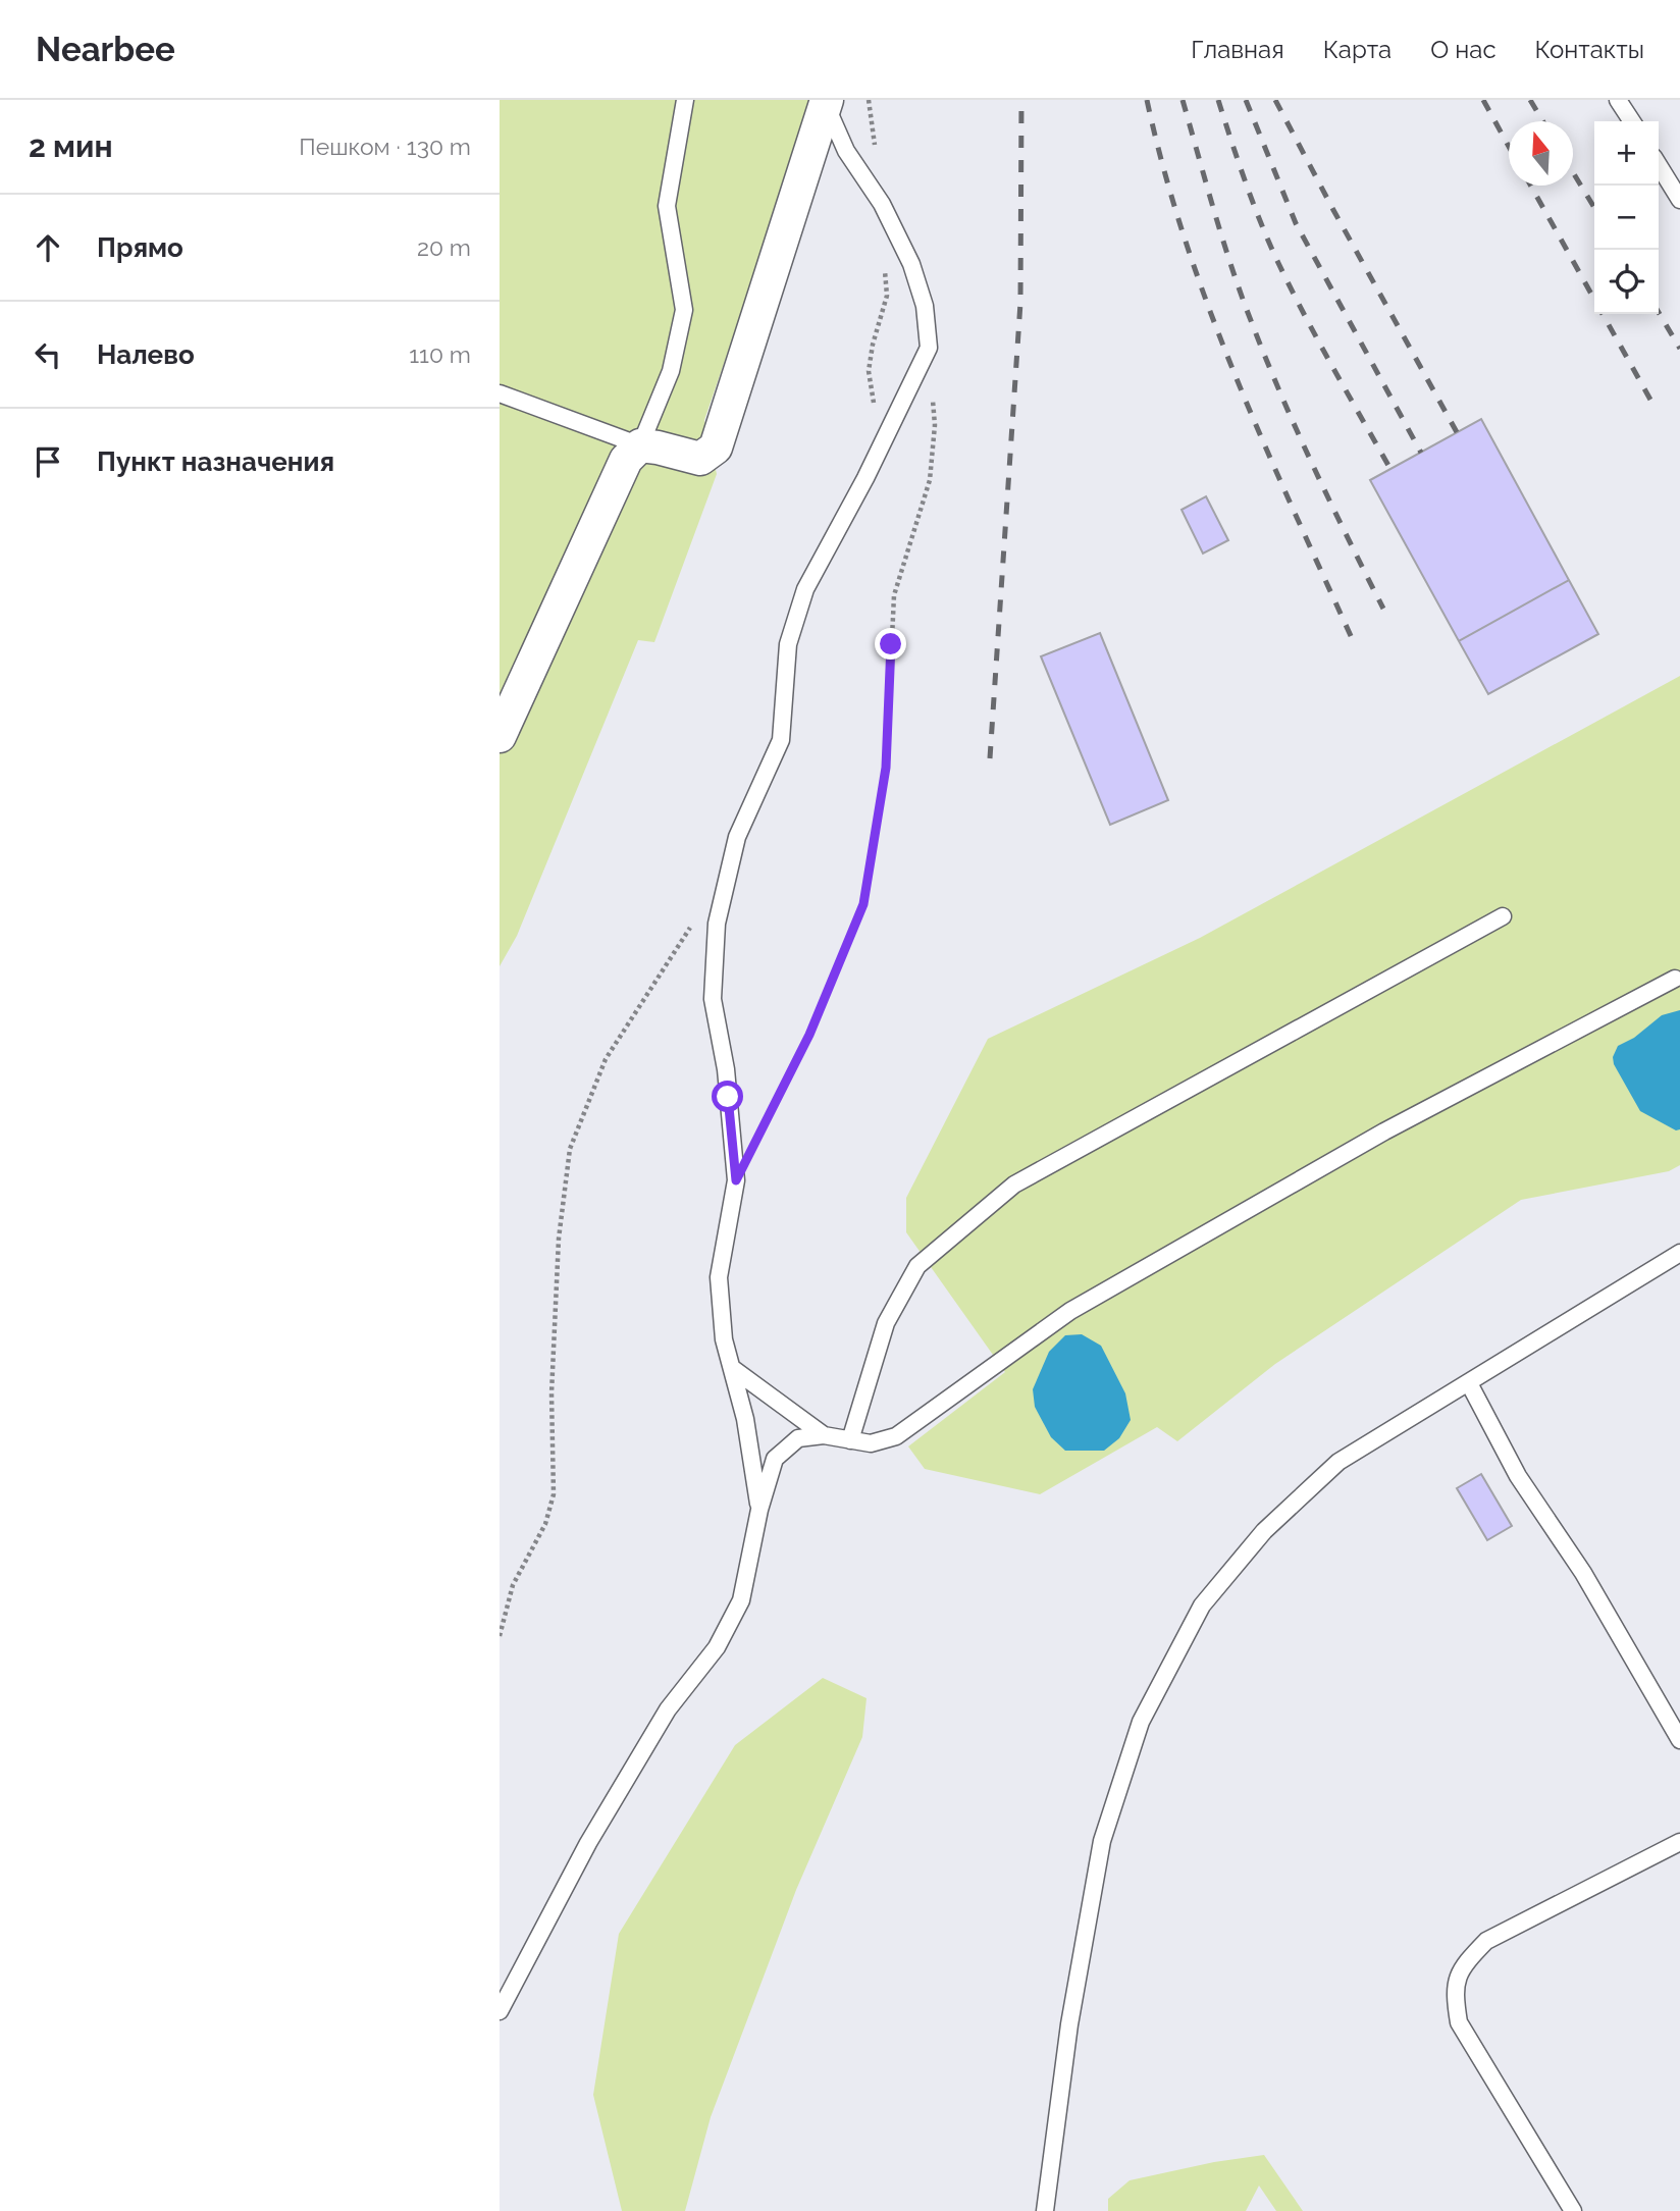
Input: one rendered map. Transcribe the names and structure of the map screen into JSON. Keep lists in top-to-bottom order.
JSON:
{
  "north": "top",
  "page": {
    "header": "Nearbee",
    "nav": [
      "Главная",
      "Карта",
      "О нас",
      "Контакты"
    ],
    "heading": ["2 мин", "Пешком · 130 m"],
    "map_buttons": ["+", "−"],
    "list": [
      ["Прямо", "20 m"],
      ["Налево", "110 m"],
      "Пункт назначения"
    ]
  }
}
